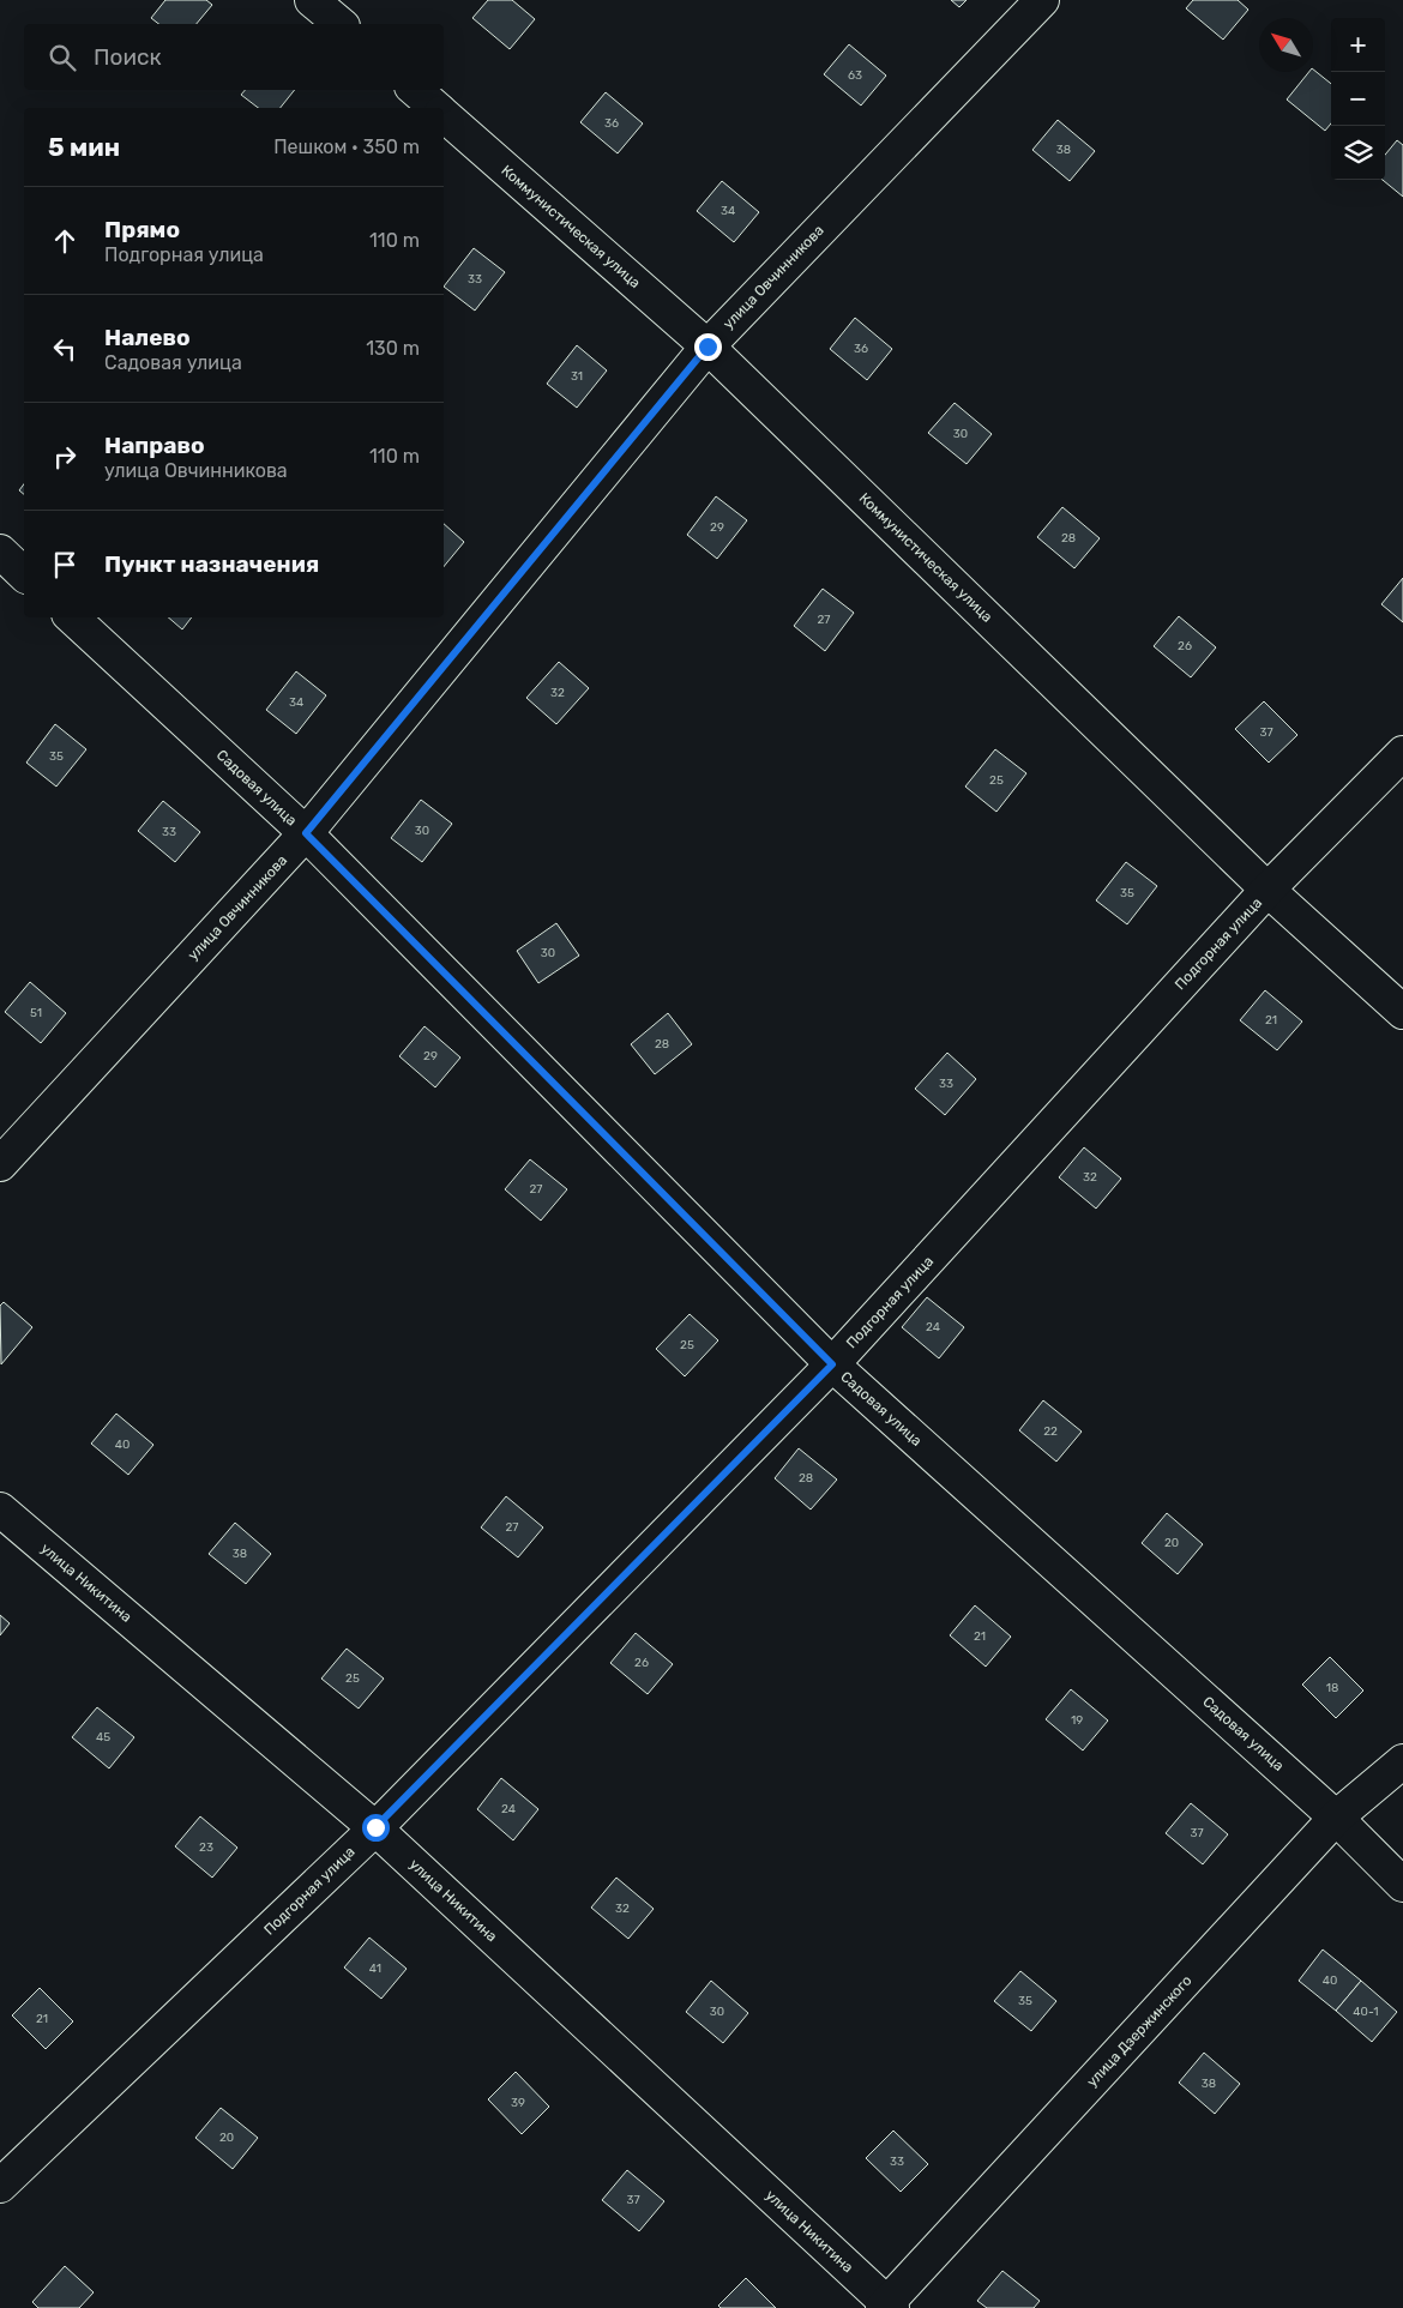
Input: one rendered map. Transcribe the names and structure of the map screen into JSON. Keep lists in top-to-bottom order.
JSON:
{
  "streets": {
    "street": [
      "Коммунистическая улица",
      "улица Овчинникова",
      "Садовая улица",
      "Подгорная улица",
      "улица Никитина",
      "улица Дзержинского"
    ]
  },
  "crossings": [
    ["Коммунистическая улица", "улица Овчинникова"],
    ["Коммунистическая улица", "Подгорная улица"],
    ["улица Овчинникова", "Садовая улица"],
    ["Садовая улица", "Подгорная улица"],
    ["Садовая улица", "улица Дзержинского"],
    ["Подгорная улица", "улица Никитина"],
    ["улица Никитина", "улица Дзержинского"]
  ],
  "house_numbers": [
    "63",
    "36",
    "38",
    "34",
    "33",
    "36",
    "31",
    "30",
    "29",
    "28",
    "27",
    "26",
    "32",
    "34",
    "37",
    "35",
    "25",
    "30",
    "33",
    "35",
    "30",
    "51",
    "21",
    "28",
    "29",
    "33",
    "32",
    "27",
    "24",
    "25",
    "22",
    "40",
    "28",
    "27",
    "20",
    "38",
    "21",
    "26",
    "25",
    "18",
    "19",
    "45",
    "24",
    "37",
    "23",
    "32",
    "41",
    "40",
    "35",
    "30",
    "40-1",
    "21",
    "38",
    "39",
    "20",
    "33",
    "37"
  ],
  "north": "top left",
  "page": {
    "map_buttons": ["+", "−"],
    "search": "Поиск",
    "heading": ["5 мин", "Пешком · 350 m"],
    "list": [
      ["Прямо", "Подгорная улица", "110 m"],
      ["Налево", "Садовая улица", "130 m"],
      ["Направо", "улица Овчинникова", "110 m"],
      "Пункт назначения"
    ]
  }
}
